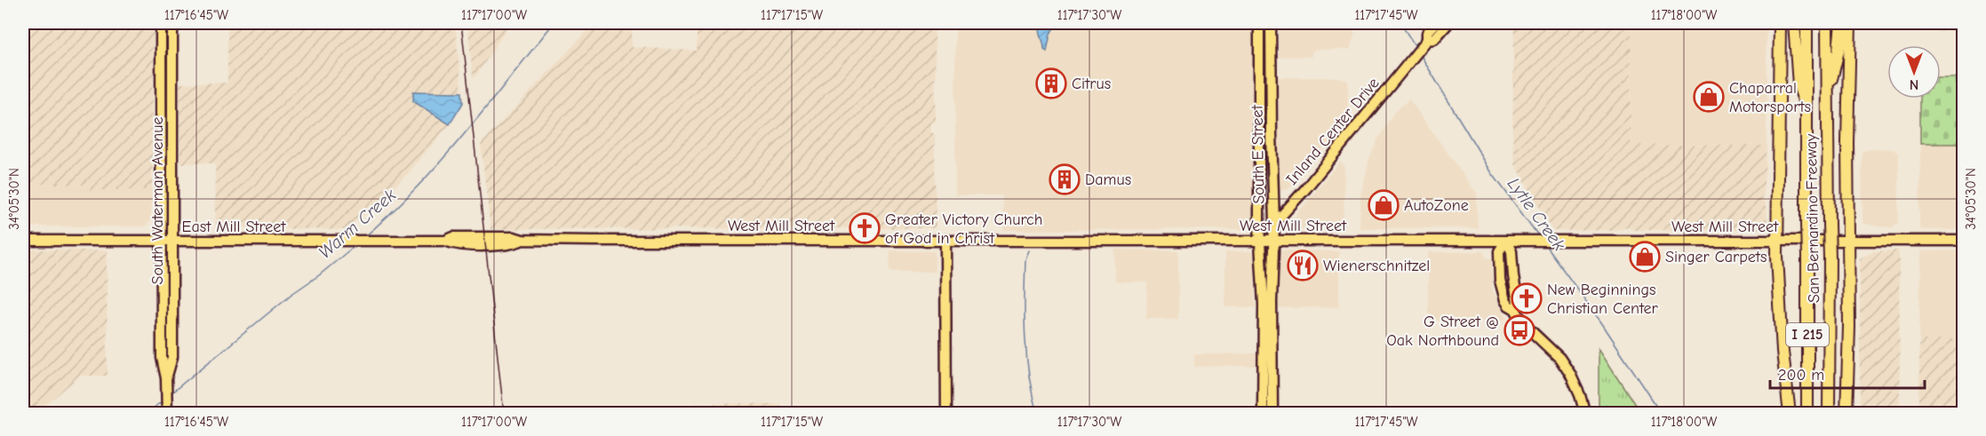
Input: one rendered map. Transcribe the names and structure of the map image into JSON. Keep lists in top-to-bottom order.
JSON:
{
  "streets": {
    "highway": ["San Bernardino Freeway", "I 215"],
    "main road": [
      "Inland Center Drive",
      "South E Street",
      "South Waterman Avenue",
      "West Mill Street",
      "East Mill Street"
    ]
  },
  "crossings": [
    ["Inland Center Drive", "South E Street"],
    ["Inland Center Drive", "West Mill Street"],
    ["South E Street", "West Mill Street"],
    ["South Waterman Avenue", "East Mill Street"],
    ["West Mill Street", "East Mill Street"]
  ],
  "water": ["Lytle Creek", "Warm Creek"],
  "places": {
    "building": ["Citrus", "Damus"],
    "shop": ["Chaparral Motorsports", "AutoZone", "Singer Carpets"],
    "church": ["Greater Victory Church of God in Christ", "New Beginnings Christian Center"],
    "restaurant": ["Wienerschnitzel"],
    "bus stop": ["G Street @ Oak Northbound"]
  },
  "scale_bar": "200 m",
  "north": "bottom",
  "coordinates": [
    "117°16'45\"W",
    "117°17'00\"W",
    "117°17'15\"W",
    "117°17'30\"W",
    "117°17'45\"W",
    "117°18'00\"W",
    "34°05'30\"N"
  ]
}
